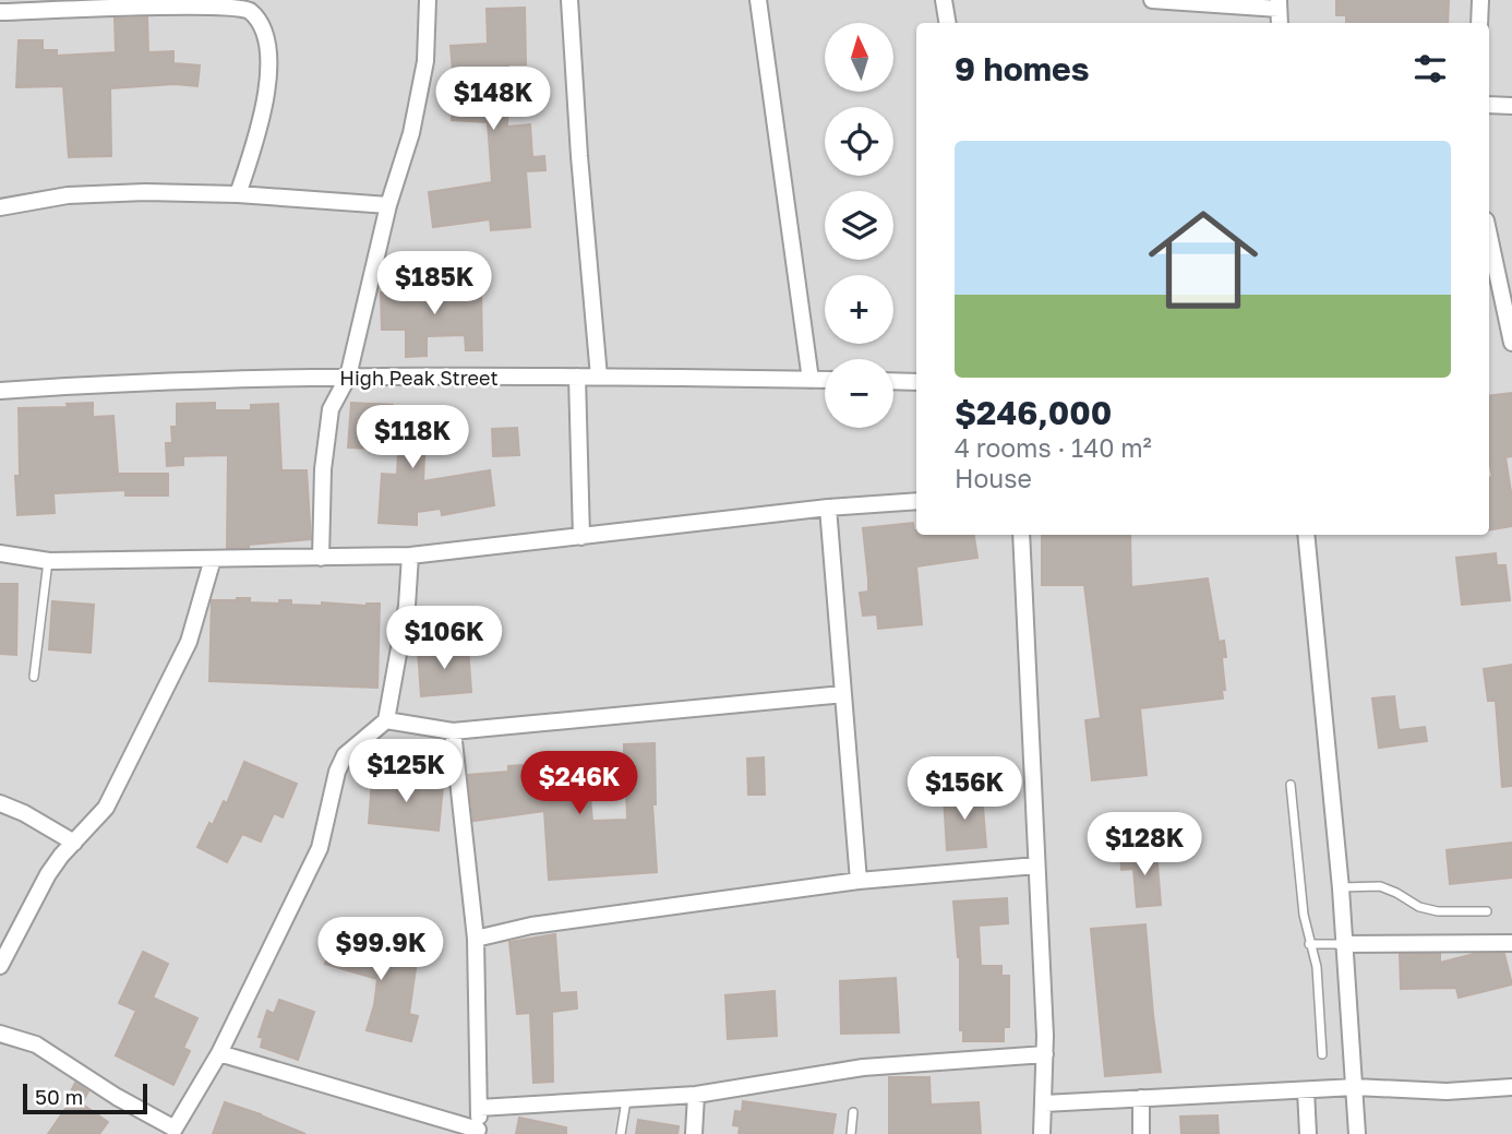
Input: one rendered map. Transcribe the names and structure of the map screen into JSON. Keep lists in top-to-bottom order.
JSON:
{
  "streets": {
    "street": ["High Peak Street"]
  },
  "scale_bar": "50 m",
  "north": "top",
  "page": {
    "map_buttons": ["+", "−"],
    "heading": "9 homes",
    "price": [
      "$148K",
      "$185K",
      "$118K",
      "$106K",
      "$125K",
      "$246K",
      "$156K",
      "$128K",
      "$99.9K"
    ],
    "list": [
      {
        "name": "$246,000",
        "note": "4 rooms · 140 m² · House"
      }
    ],
    "scale": "50 m"
  }
}
